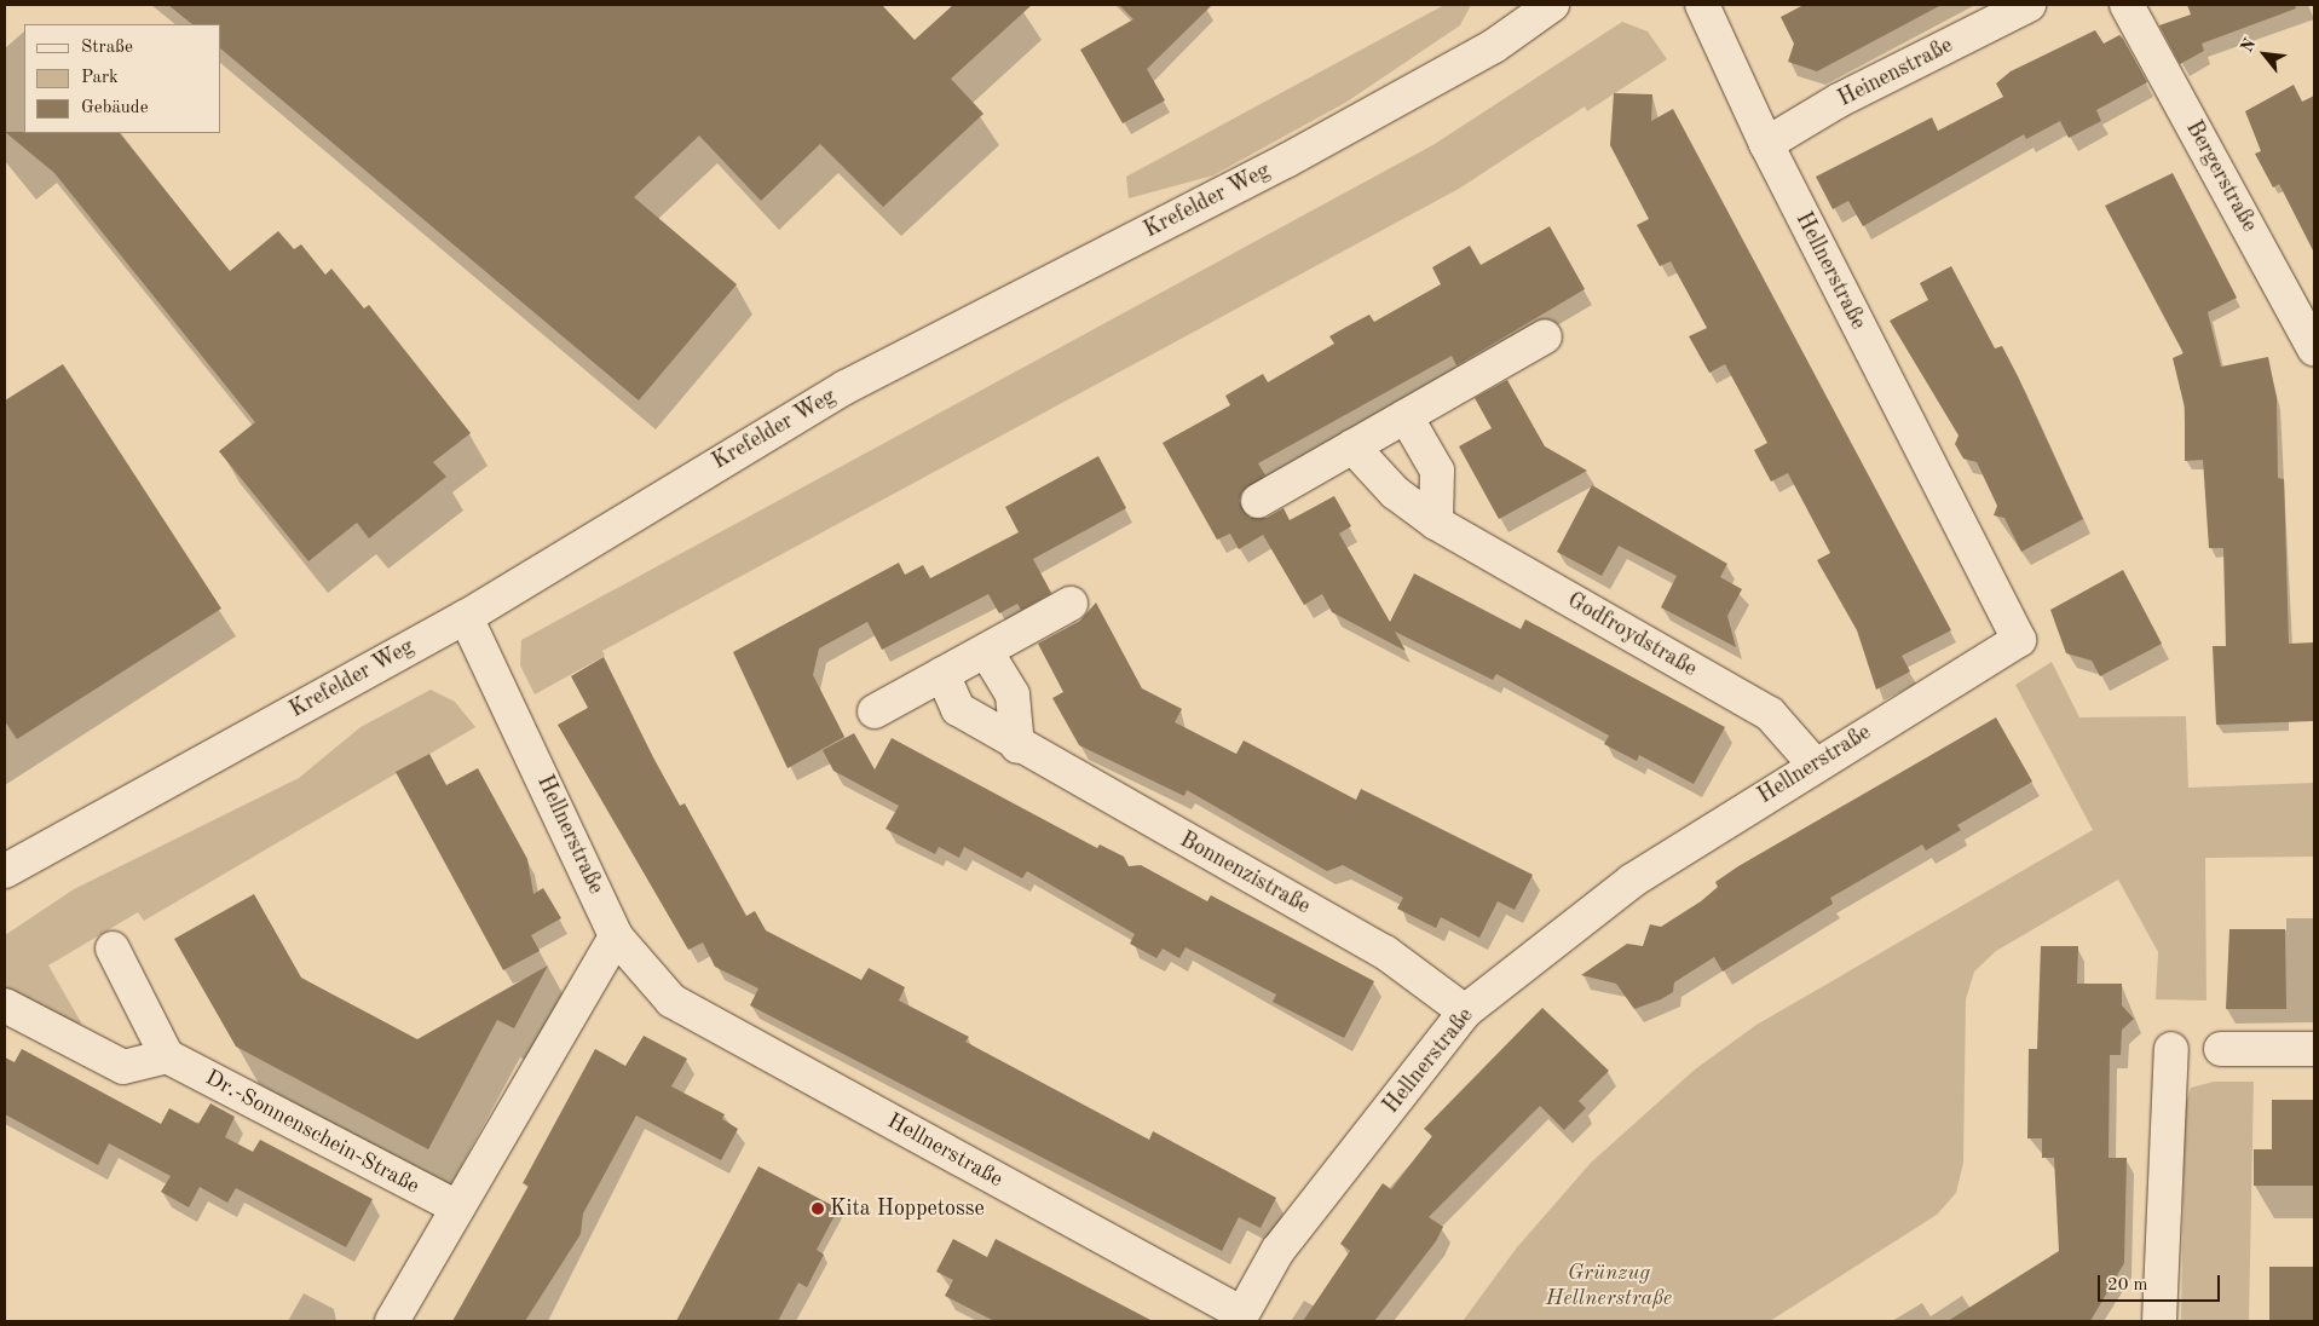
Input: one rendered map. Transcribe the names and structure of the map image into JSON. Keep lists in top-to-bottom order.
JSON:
{
  "streets": {
    "street": [
      "Heinenstraße",
      "Bergerstraße",
      "Krefelder Weg",
      "Hellnerstraße",
      "Godfroydstraße",
      "Bonnenzistraße",
      "Dr.-Sonnenschein-Straße"
    ]
  },
  "crossings": [
    ["Heinenstraße", "Hellnerstraße"],
    ["Krefelder Weg", "Hellnerstraße"],
    ["Hellnerstraße", "Godfroydstraße"],
    ["Hellnerstraße", "Bonnenzistraße"]
  ],
  "parks": ["Grünzug Hellnerstraße"],
  "places": ["Kita Hoppetosse"],
  "legend": ["Straße", "Park", "Gebäude"],
  "scale_bar": "20 m",
  "north": "top left"
}
